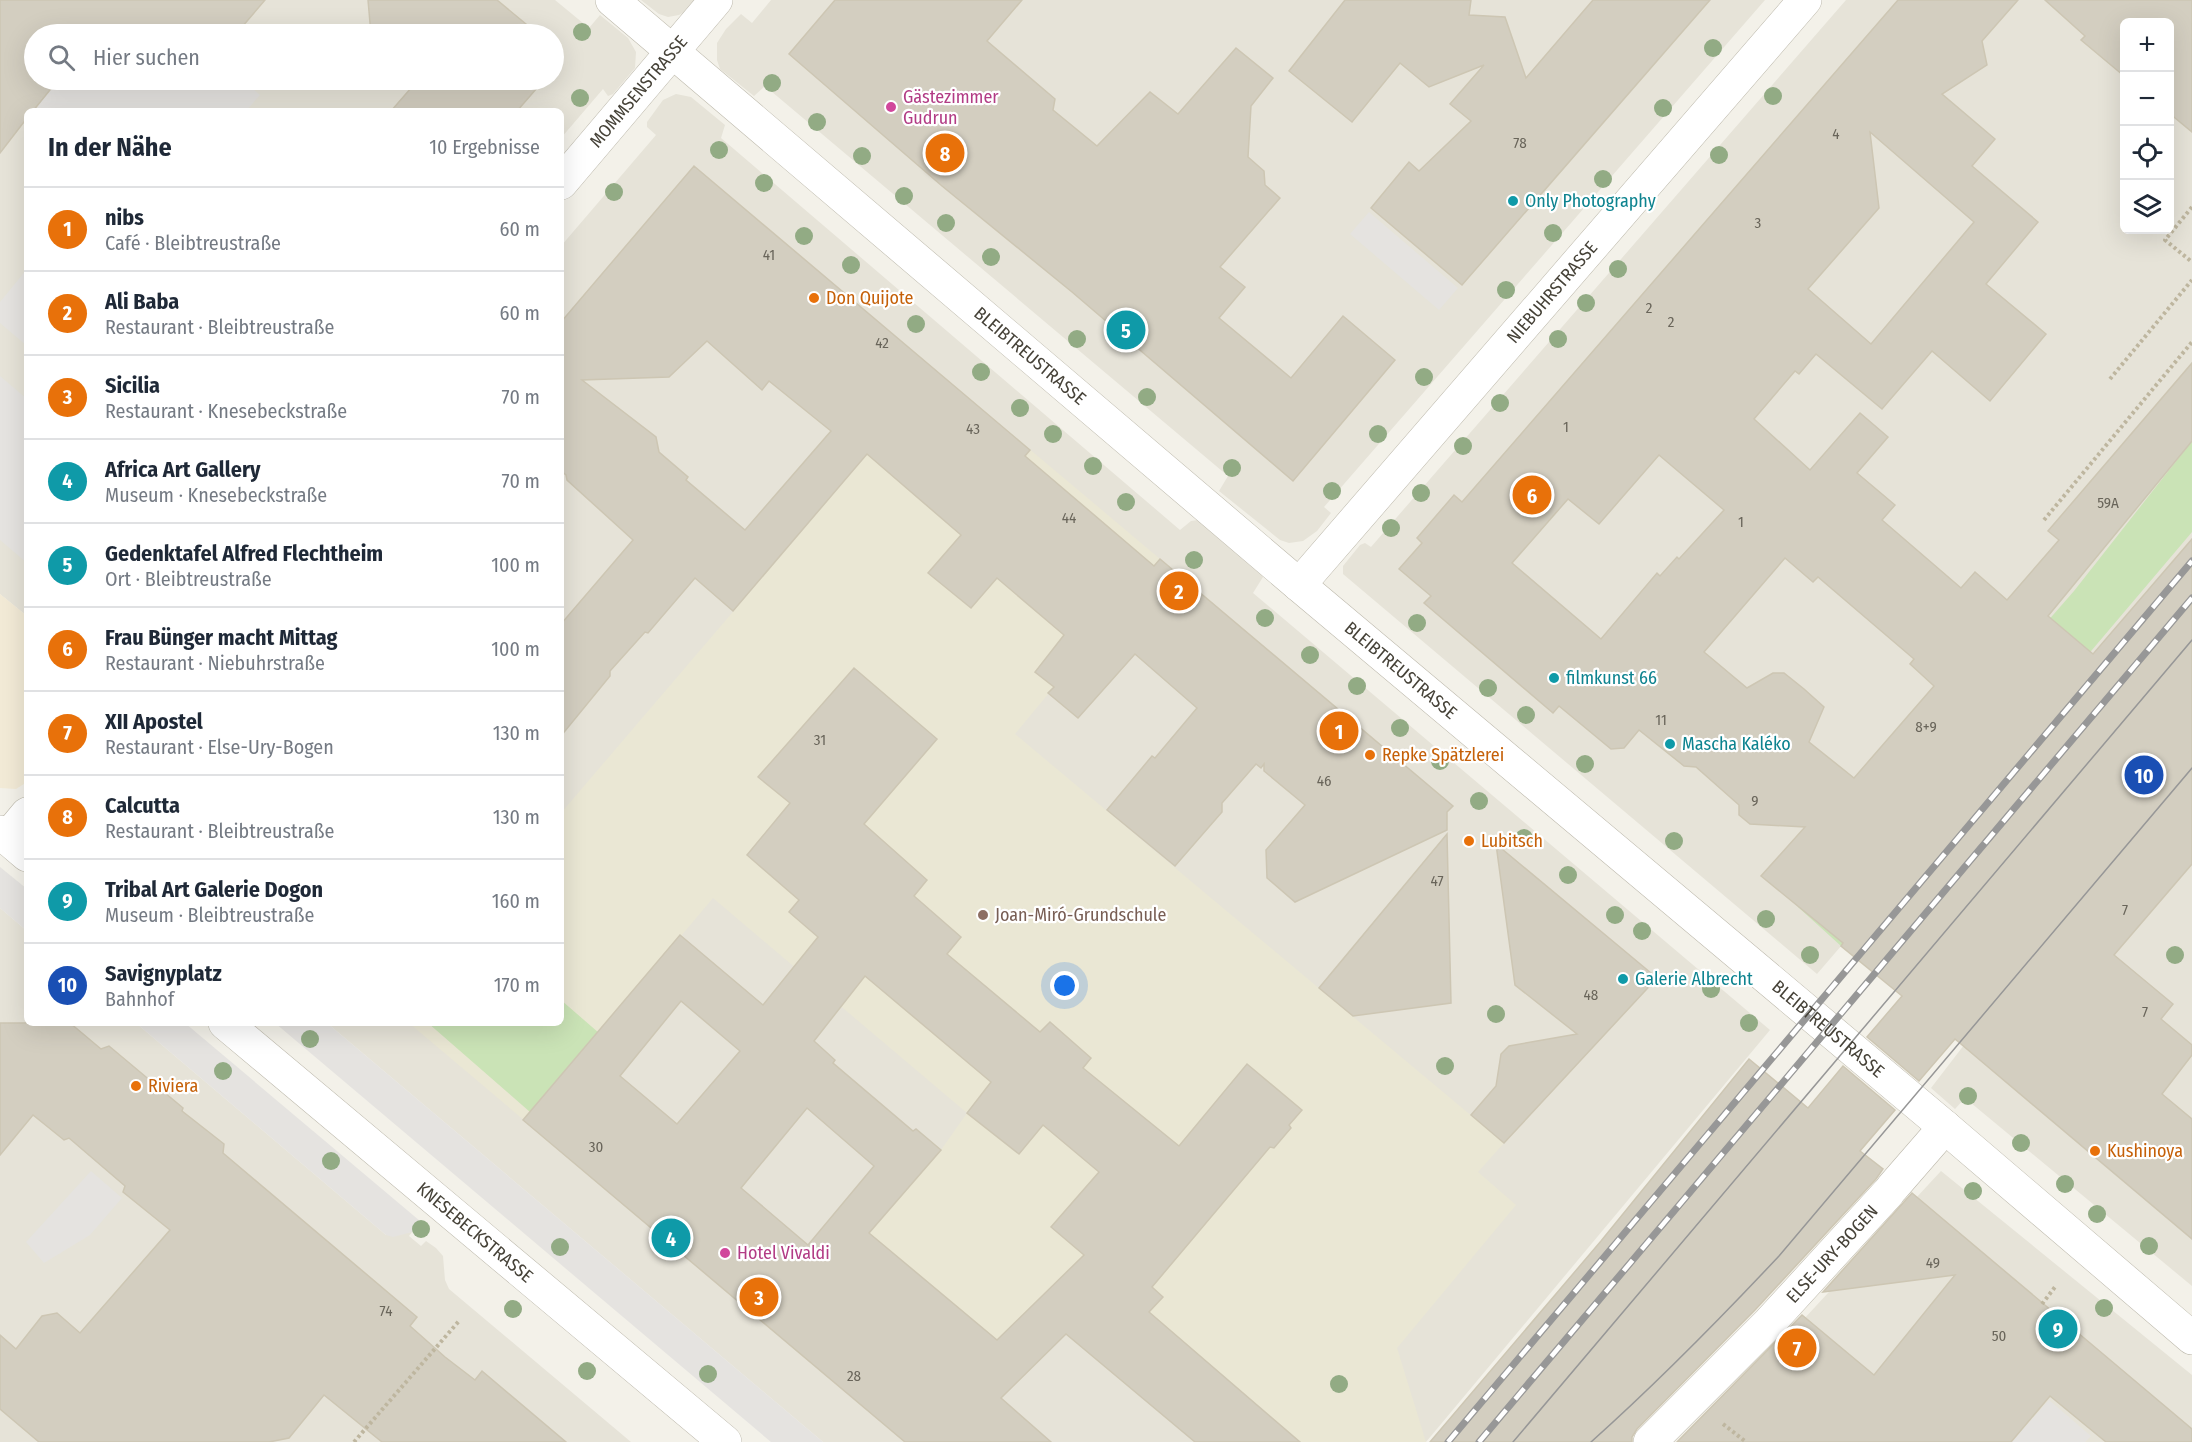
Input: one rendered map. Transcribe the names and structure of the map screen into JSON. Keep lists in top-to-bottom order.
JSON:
{
  "streets": {
    "street": [
      "MOMMSENSTRASSE",
      "NIEBUHRSTRASSE",
      "BLEIBTREUSTRASSE",
      "KNESEBECKSTRASSE",
      "ELSE-URY-BOGEN"
    ]
  },
  "crossings": [
    ["MOMMSENSTRASSE", "BLEIBTREUSTRASSE"],
    ["NIEBUHRSTRASSE", "BLEIBTREUSTRASSE"],
    ["BLEIBTREUSTRASSE", "ELSE-URY-BOGEN"]
  ],
  "places": [
    "Gästezimmer Gudrun",
    "Only Photography",
    "Don Quijote",
    "filmkunst 66",
    "Mascha Kaléko",
    "Repke Spätzlerei",
    "Lubitsch",
    "Joan-Miró-Grundschule",
    "Galerie Albrecht",
    "Riviera",
    "Kushinoya",
    "Hotel Vivaldi"
  ],
  "house_numbers": [
    "4",
    "78",
    "3",
    "41",
    "2",
    "2",
    "42",
    "1",
    "43",
    "59A",
    "44",
    "1",
    "11",
    "8+9",
    "31",
    "46",
    "9",
    "47",
    "7",
    "48",
    "7",
    "30",
    "49",
    "74",
    "50",
    "28"
  ],
  "page": {
    "map_buttons": ["+", "−"],
    "search": "Hier suchen",
    "heading": ["In der Nähe", "10 Ergebnisse"],
    "pins": [
      "8",
      "5",
      "6",
      "2",
      "1",
      "10",
      "4",
      "3",
      "9",
      "7"
    ],
    "list": [
      {
        "mark": "1",
        "name": "nibs",
        "note": "Café · Bleibtreustraße",
        "value": "60 m"
      },
      {
        "mark": "2",
        "name": "Ali Baba",
        "note": "Restaurant · Bleibtreustraße",
        "value": "60 m"
      },
      {
        "mark": "3",
        "name": "Sicilia",
        "note": "Restaurant · Knesebeckstraße",
        "value": "70 m"
      },
      {
        "mark": "4",
        "name": "Africa Art Gallery",
        "note": "Museum · Knesebeckstraße",
        "value": "70 m"
      },
      {
        "mark": "5",
        "name": "Gedenktafel Alfred Flechtheim",
        "note": "Ort · Bleibtreustraße",
        "value": "100 m"
      },
      {
        "mark": "6",
        "name": "Frau Bünger macht Mittag",
        "note": "Restaurant · Niebuhrstraße",
        "value": "100 m"
      },
      {
        "mark": "7",
        "name": "XII Apostel",
        "note": "Restaurant · Else-Ury-Bogen",
        "value": "130 m"
      },
      {
        "mark": "8",
        "name": "Calcutta",
        "note": "Restaurant · Bleibtreustraße",
        "value": "130 m"
      },
      {
        "mark": "9",
        "name": "Tribal Art Galerie Dogon",
        "note": "Museum · Bleibtreustraße",
        "value": "160 m"
      },
      {
        "mark": "10",
        "name": "Savignyplatz",
        "note": "Bahnhof",
        "value": "170 m"
      }
    ]
  }
}
